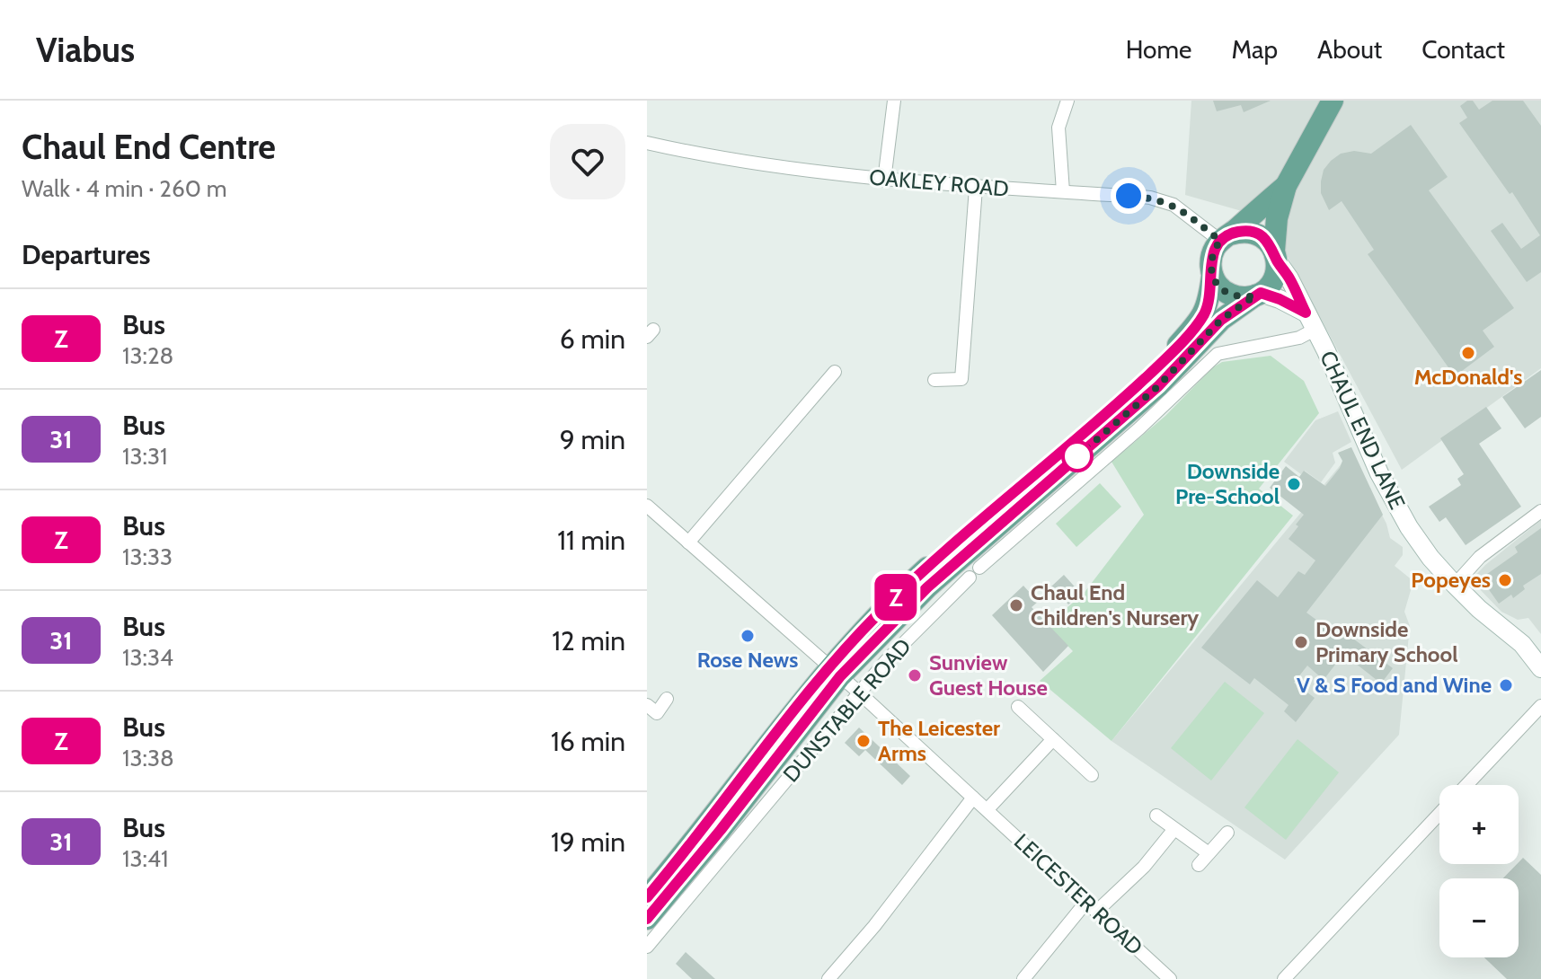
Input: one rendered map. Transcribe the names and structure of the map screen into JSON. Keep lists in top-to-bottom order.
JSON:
{
  "streets": {
    "main road": ["DUNSTABLE ROAD"],
    "street": ["OAKLEY ROAD", "CHAUL END LANE", "LEICESTER ROAD"]
  },
  "crossings": [
    ["OAKLEY ROAD", "CHAUL END LANE"],
    ["OAKLEY ROAD", "DUNSTABLE ROAD"],
    ["CHAUL END LANE", "DUNSTABLE ROAD"],
    ["DUNSTABLE ROAD", "LEICESTER ROAD"]
  ],
  "places": [
    "McDonald's",
    "Downside Pre-School",
    "Popeyes",
    "Chaul End Children's Nursery",
    "Rose News",
    "Downside Primary School",
    "Sunview Guest House",
    "V & S Food and Wine",
    "The Leicester Arms"
  ],
  "lines": ["bus line Z"],
  "page": {
    "header": "Viabus",
    "nav": [
      "Home",
      "Map",
      "About",
      "Contact"
    ],
    "heading": [
      ["Chaul End Centre", "Walk · 4 min · 260 m"],
      "Departures"
    ],
    "on_map": "Z",
    "list": [
      {
        "mark": "Z",
        "name": "Bus",
        "note": "13:28",
        "value": "6 min"
      },
      {
        "mark": "31",
        "name": "Bus",
        "note": "13:31",
        "value": "9 min"
      },
      {
        "mark": "Z",
        "name": "Bus",
        "note": "13:33",
        "value": "11 min"
      },
      {
        "mark": "31",
        "name": "Bus",
        "note": "13:34",
        "value": "12 min"
      },
      {
        "mark": "Z",
        "name": "Bus",
        "note": "13:38",
        "value": "16 min"
      },
      {
        "mark": "31",
        "name": "Bus",
        "note": "13:41",
        "value": "19 min"
      }
    ],
    "map_buttons": ["+", "−"]
  }
}
